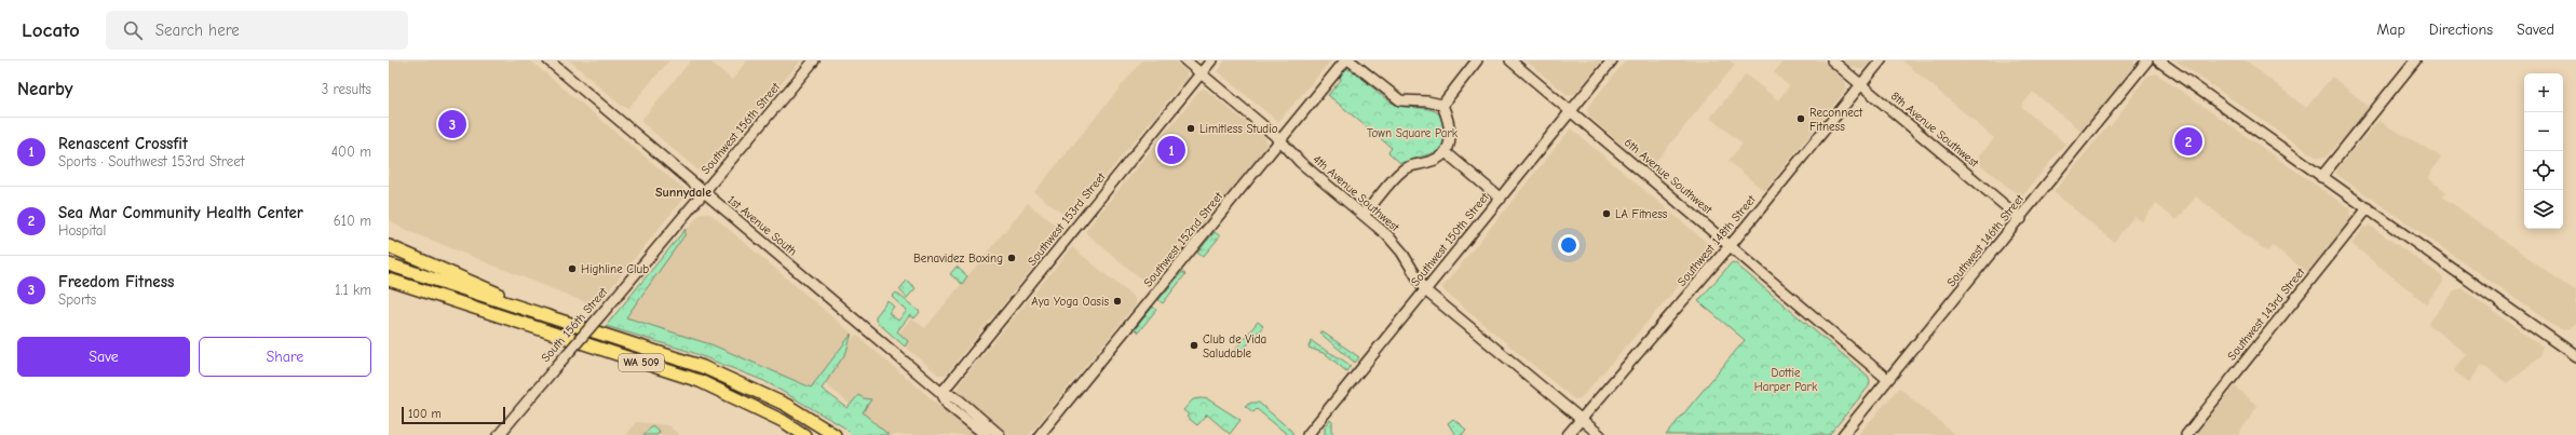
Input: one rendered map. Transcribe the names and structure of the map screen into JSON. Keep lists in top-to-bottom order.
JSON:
{
  "streets": {
    "highway": ["WA 509"],
    "street": [
      "Southwest 156th Street",
      "8th Avenue Southwest",
      "6th Avenue Southwest",
      "4th Avenue Southwest",
      "Southwest 153rd Street",
      "1st Avenue South",
      "Southwest 152nd Street",
      "Southwest 150th Street",
      "Southwest 148th Street",
      "Southwest 146th Street",
      "Southwest 143rd Street",
      "South 156th Street"
    ]
  },
  "crossings": [
    ["Southwest 156th Street", "1st Avenue South"],
    ["Southwest 156th Street", "South 156th Street"],
    ["8th Avenue Southwest", "Southwest 148th Street"],
    ["8th Avenue Southwest", "Southwest 146th Street"],
    ["6th Avenue Southwest", "Southwest 150th Street"],
    ["6th Avenue Southwest", "Southwest 148th Street"],
    ["6th Avenue Southwest", "Southwest 146th Street"],
    ["4th Avenue Southwest", "Southwest 153rd Street"],
    ["4th Avenue Southwest", "Southwest 152nd Street"],
    ["4th Avenue Southwest", "Southwest 150th Street"],
    ["4th Avenue Southwest", "Southwest 148th Street"],
    ["Southwest 153rd Street", "1st Avenue South"],
    ["1st Avenue South", "South 156th Street"]
  ],
  "districts": ["Sunnydale"],
  "parks": ["Town Square Park", "Dottie Harper Park"],
  "places": [
    "Reconnect Fitness",
    "Limitless Studio",
    "LA Fitness",
    "Benavidez Boxing",
    "Highline Club",
    "Aya Yoga Oasis",
    "Club de Vida Saludable"
  ],
  "scale_bar": "100 m",
  "page": {
    "header": "Locato",
    "search": "Search here",
    "nav": ["Map", "Directions", "Saved"],
    "heading": ["Nearby", "3 results"],
    "map_buttons": ["+", "−"],
    "pins": ["3", "2", "1"],
    "list": [
      {
        "mark": "1",
        "name": "Renascent Crossfit",
        "note": "Sports · Southwest 153rd Street",
        "value": "400 m"
      },
      {
        "mark": "2",
        "name": "Sea Mar Community Health Center",
        "note": "Hospital",
        "value": "610 m"
      },
      {
        "mark": "3",
        "name": "Freedom Fitness",
        "note": "Sports",
        "value": "1.1 km"
      }
    ],
    "buttons": ["Save", "Share"],
    "scale": "100 m"
  }
}
